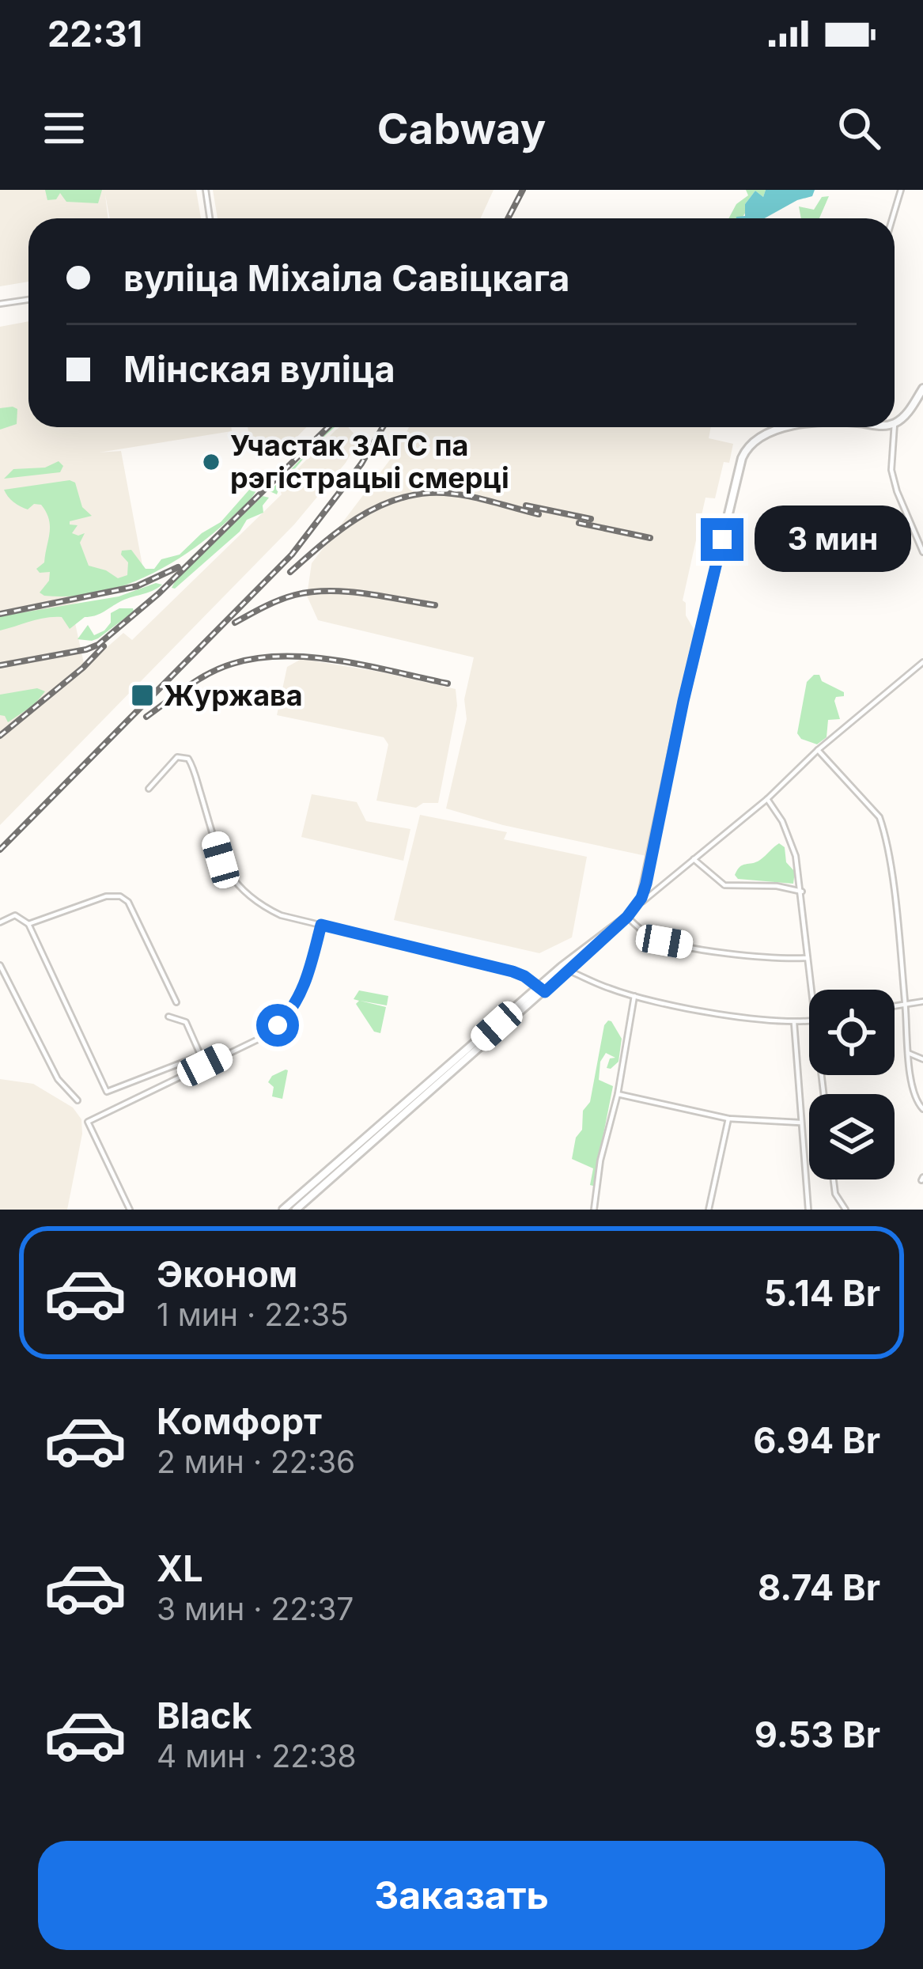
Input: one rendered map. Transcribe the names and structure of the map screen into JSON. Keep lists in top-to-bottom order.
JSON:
{
  "places": {
    "other": ["Участак ЗАГС па рэгістрацыі смерці"],
    "transit": ["Журжава"]
  },
  "page": {
    "status": "22:31",
    "header": "Cabway",
    "banner": ["вуліца Міхаіла Савіцкага", "Мінская вуліца"],
    "bubble": "3 мин",
    "list": [
      {
        "name": "Эконом",
        "note": "1 мин · 22:35",
        "value": "5.14 Br"
      },
      {
        "name": "Комфорт",
        "note": "2 мин · 22:36",
        "value": "6.94 Br"
      },
      {
        "name": "XL",
        "note": "3 мин · 22:37",
        "value": "8.74 Br"
      },
      {
        "name": "Black",
        "note": "4 мин · 22:38",
        "value": "9.53 Br"
      }
    ],
    "buttons": "Заказать"
  }
}
